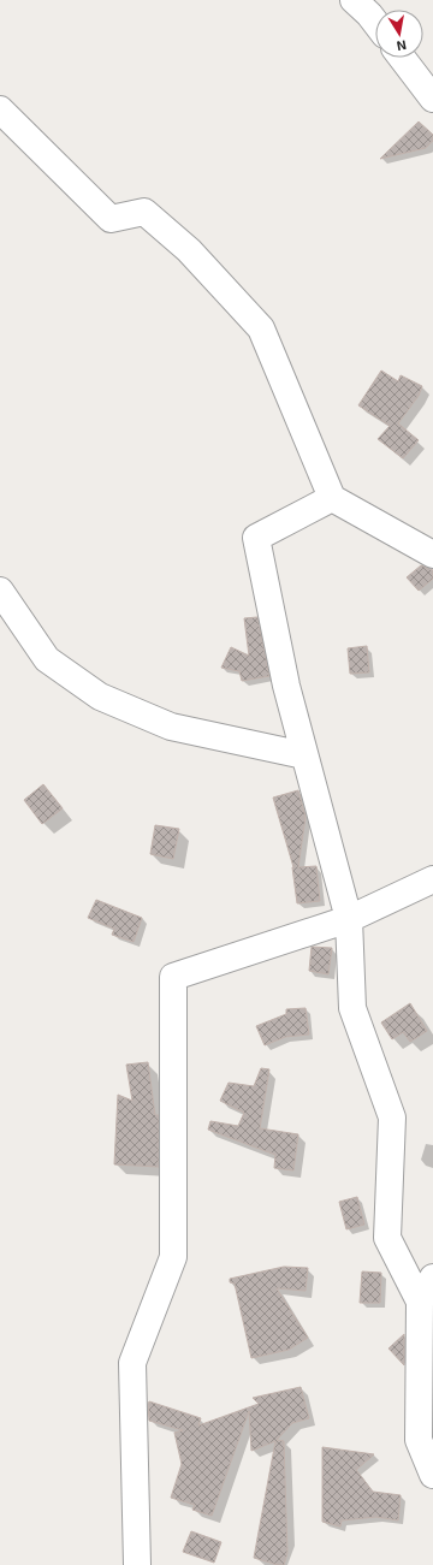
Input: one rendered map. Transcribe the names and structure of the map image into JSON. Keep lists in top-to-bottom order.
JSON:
{
  "north": "bottom"
}
